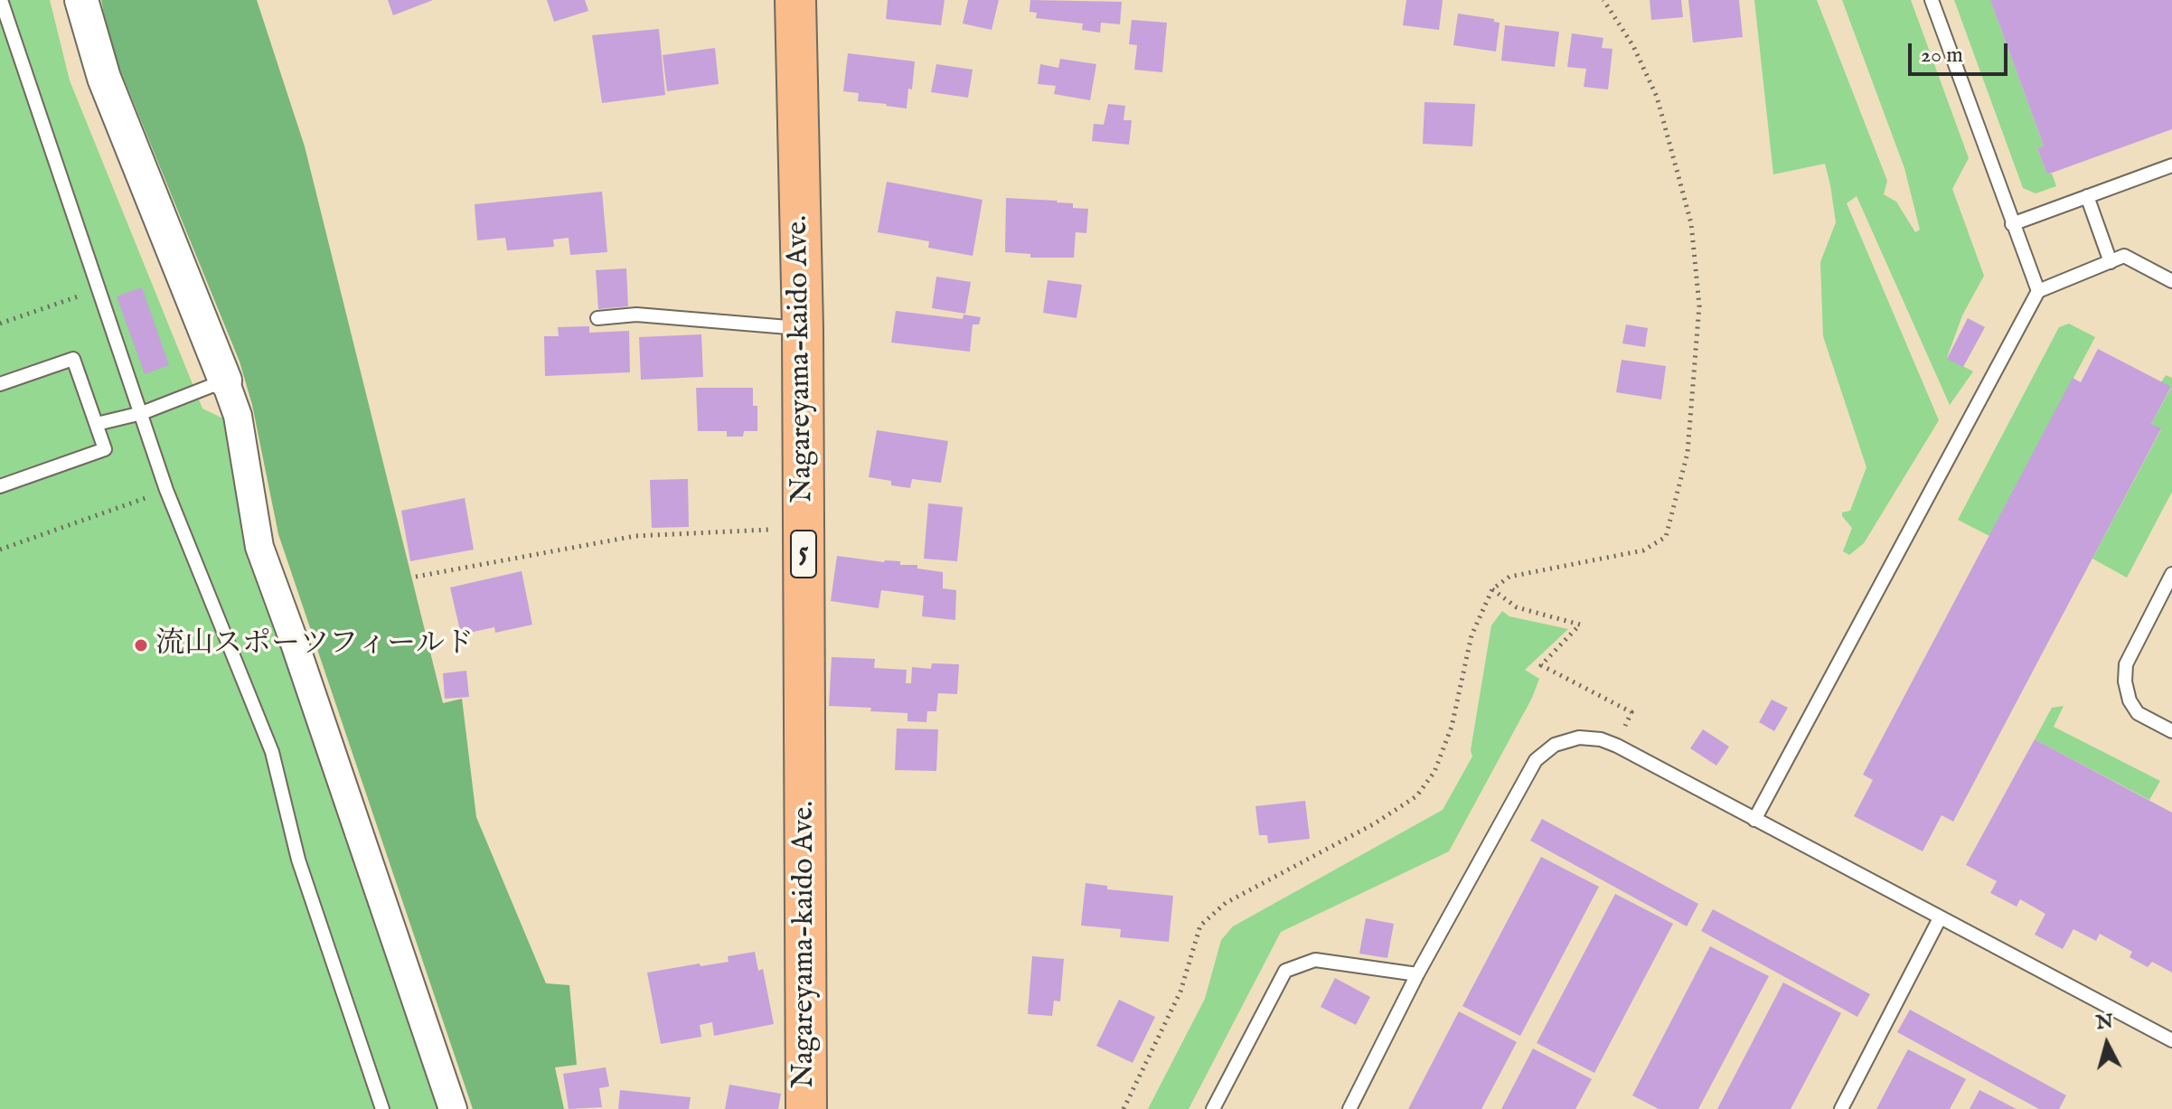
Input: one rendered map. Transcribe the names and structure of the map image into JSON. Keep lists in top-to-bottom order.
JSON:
{
  "streets": {
    "main road": ["Nagareyama-kaido Ave.", "5"]
  },
  "places": ["流山スポーツフィールド"],
  "scale_bar": "20 m",
  "north": "top"
}
